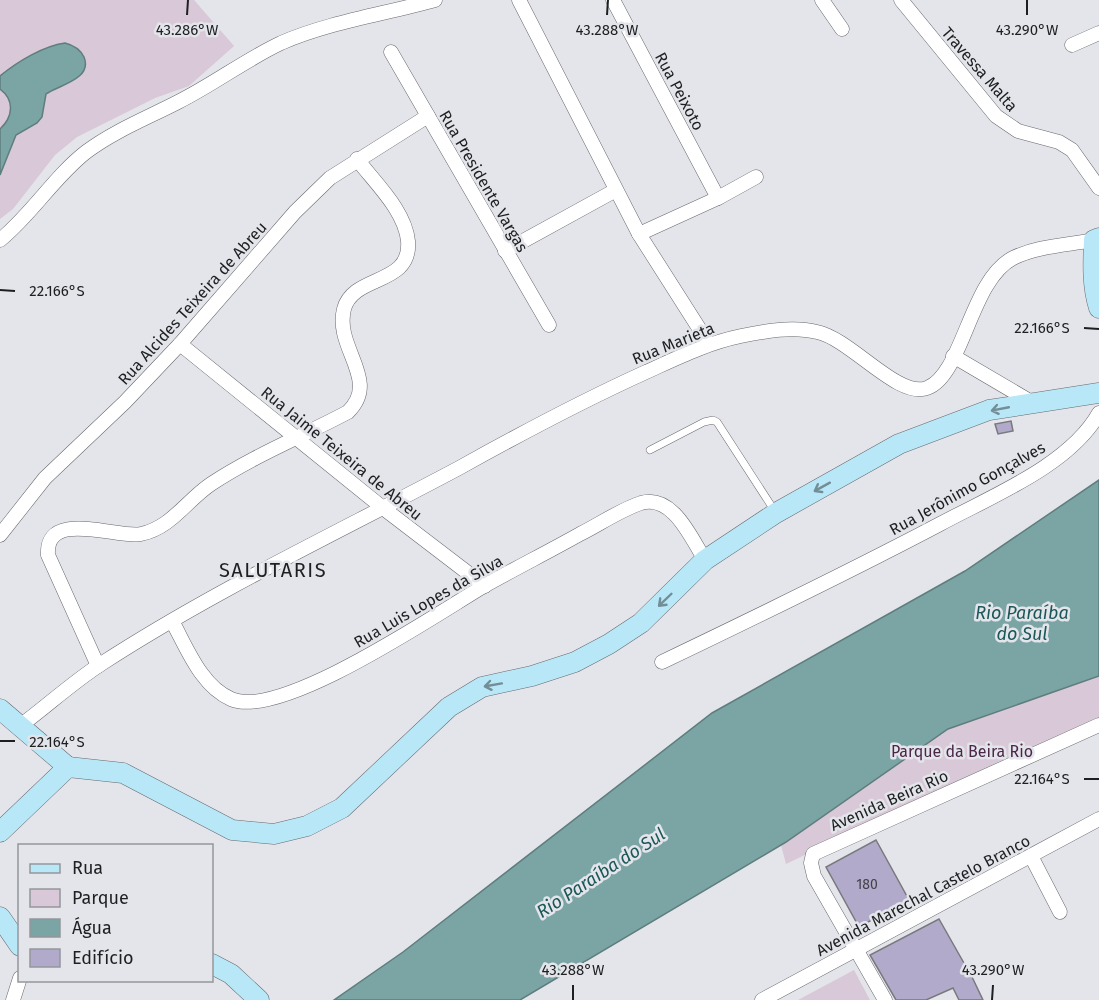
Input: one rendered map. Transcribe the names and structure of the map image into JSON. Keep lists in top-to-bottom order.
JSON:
{
  "streets": {
    "street": [
      "Travessa Malta",
      "Rua Peixoto",
      "Rua Presidente Vargas",
      "Rua Alcides Teixeira de Abreu",
      "Rua Marieta",
      "Rua Jaime Teixeira de Abreu",
      "Rua Jerônimo Gonçalves",
      "Rua Luis Lopes da Silva",
      "Avenida Beira Rio",
      "Avenida Marechal Castelo Branco"
    ]
  },
  "crossings": [
    ["Rua Presidente Vargas", "Rua Alcides Teixeira de Abreu"],
    ["Rua Alcides Teixeira de Abreu", "Rua Jaime Teixeira de Abreu"],
    ["Rua Marieta", "Rua Jaime Teixeira de Abreu"],
    ["Rua Marieta", "Rua Luis Lopes da Silva"],
    ["Rua Jaime Teixeira de Abreu", "Rua Luis Lopes da Silva"],
    ["Avenida Beira Rio", "Avenida Marechal Castelo Branco"]
  ],
  "districts": ["SALUTARIS"],
  "water": ["Rio Paraíba do Sul"],
  "parks": ["Parque da Beira Rio"],
  "house_numbers": ["180"],
  "legend": [
    "Rua",
    "Parque",
    "Água",
    "Edifício"
  ],
  "coordinates": [
    "43.286°W",
    "43.288°W",
    "43.290°W",
    "22.166°S",
    "22.164°S"
  ]
}
